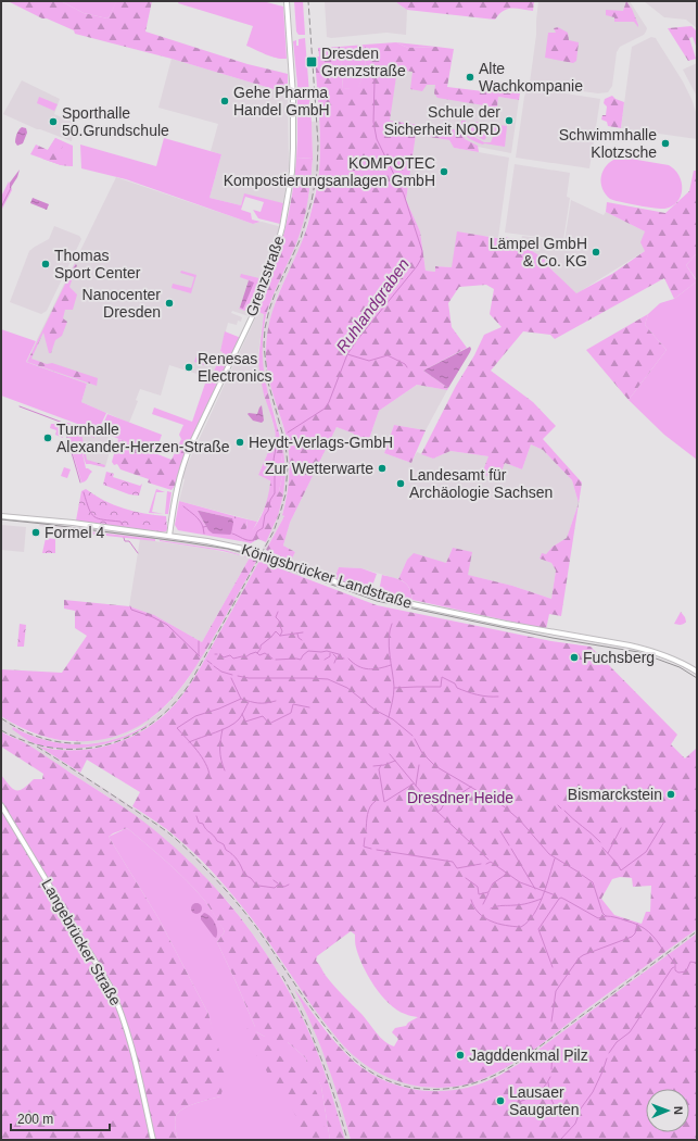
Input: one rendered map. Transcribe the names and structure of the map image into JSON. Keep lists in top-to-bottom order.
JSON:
{
  "streets": {
    "main road": ["Grenzstraße", "Königsbrücker Landstraße", "Langebrücker Straße"]
  },
  "crossings": [
    ["Grenzstraße", "Königsbrücker Landstraße"]
  ],
  "water": ["Ruhlandgraben"],
  "parks": ["Dresdner Heide"],
  "places": {
    "transit": ["Dresden Grenzstraße"],
    "other": [
      "Alte Wachkompanie",
      "Gehe Pharma Handel GmbH",
      "Schule der Sicherheit NORD",
      "Sporthalle 50.Grundschule",
      "Schwimmhalle Klotzsche",
      "KOMPOTEC Kompostierungsanlagen GmbH",
      "Lämpel GmbH & Co. KG",
      "Thomas Sport Center",
      "Nanocenter Dresden",
      "Renesas Electronics",
      "Turnhalle Alexander-Herzen-Straße",
      "Heydt-Verlags-GmbH",
      "Zur Wetterwarte",
      "Landesamt für Archäologie Sachsen",
      "Formel 4",
      "Fuchsberg",
      "Bismarckstein",
      "Jagddenkmal Pilz",
      "Lausaer Saugarten"
    ]
  },
  "scale_bar": "200 m",
  "north": "right"
}
